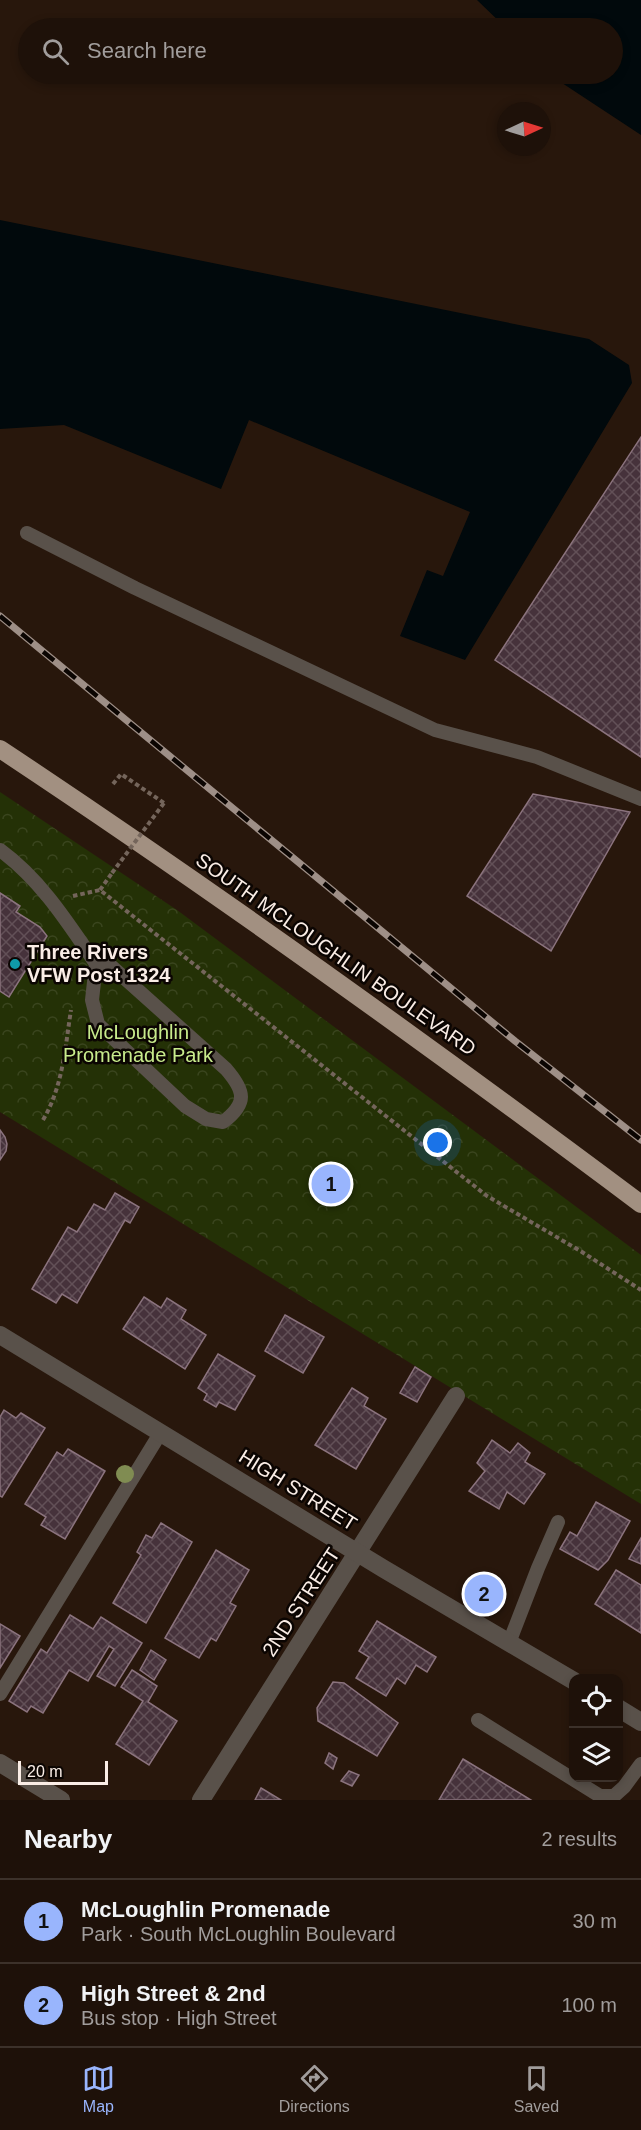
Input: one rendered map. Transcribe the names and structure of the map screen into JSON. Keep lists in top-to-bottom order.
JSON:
{
  "streets": {
    "highway": ["SOUTH MCLOUGHLIN BOULEVARD"],
    "street": ["HIGH STREET", "2ND STREET"]
  },
  "crossings": [
    ["HIGH STREET", "2ND STREET"]
  ],
  "parks": ["McLoughlin Promenade Park"],
  "places": ["Three Rivers VFW Post 1324"],
  "scale_bar": "20 m",
  "north": "right",
  "page": {
    "search": "Search here",
    "pins": ["1", "2"],
    "scale": "20 m",
    "heading": ["Nearby", "2 results"],
    "list": [
      {
        "mark": "1",
        "name": "McLoughlin Promenade",
        "note": "Park · South McLoughlin Boulevard",
        "value": "30 m"
      },
      {
        "mark": "2",
        "name": "High Street & 2nd",
        "note": "Bus stop · High Street",
        "value": "100 m"
      }
    ],
    "nav": ["Map", "Directions", "Saved"]
  }
}
